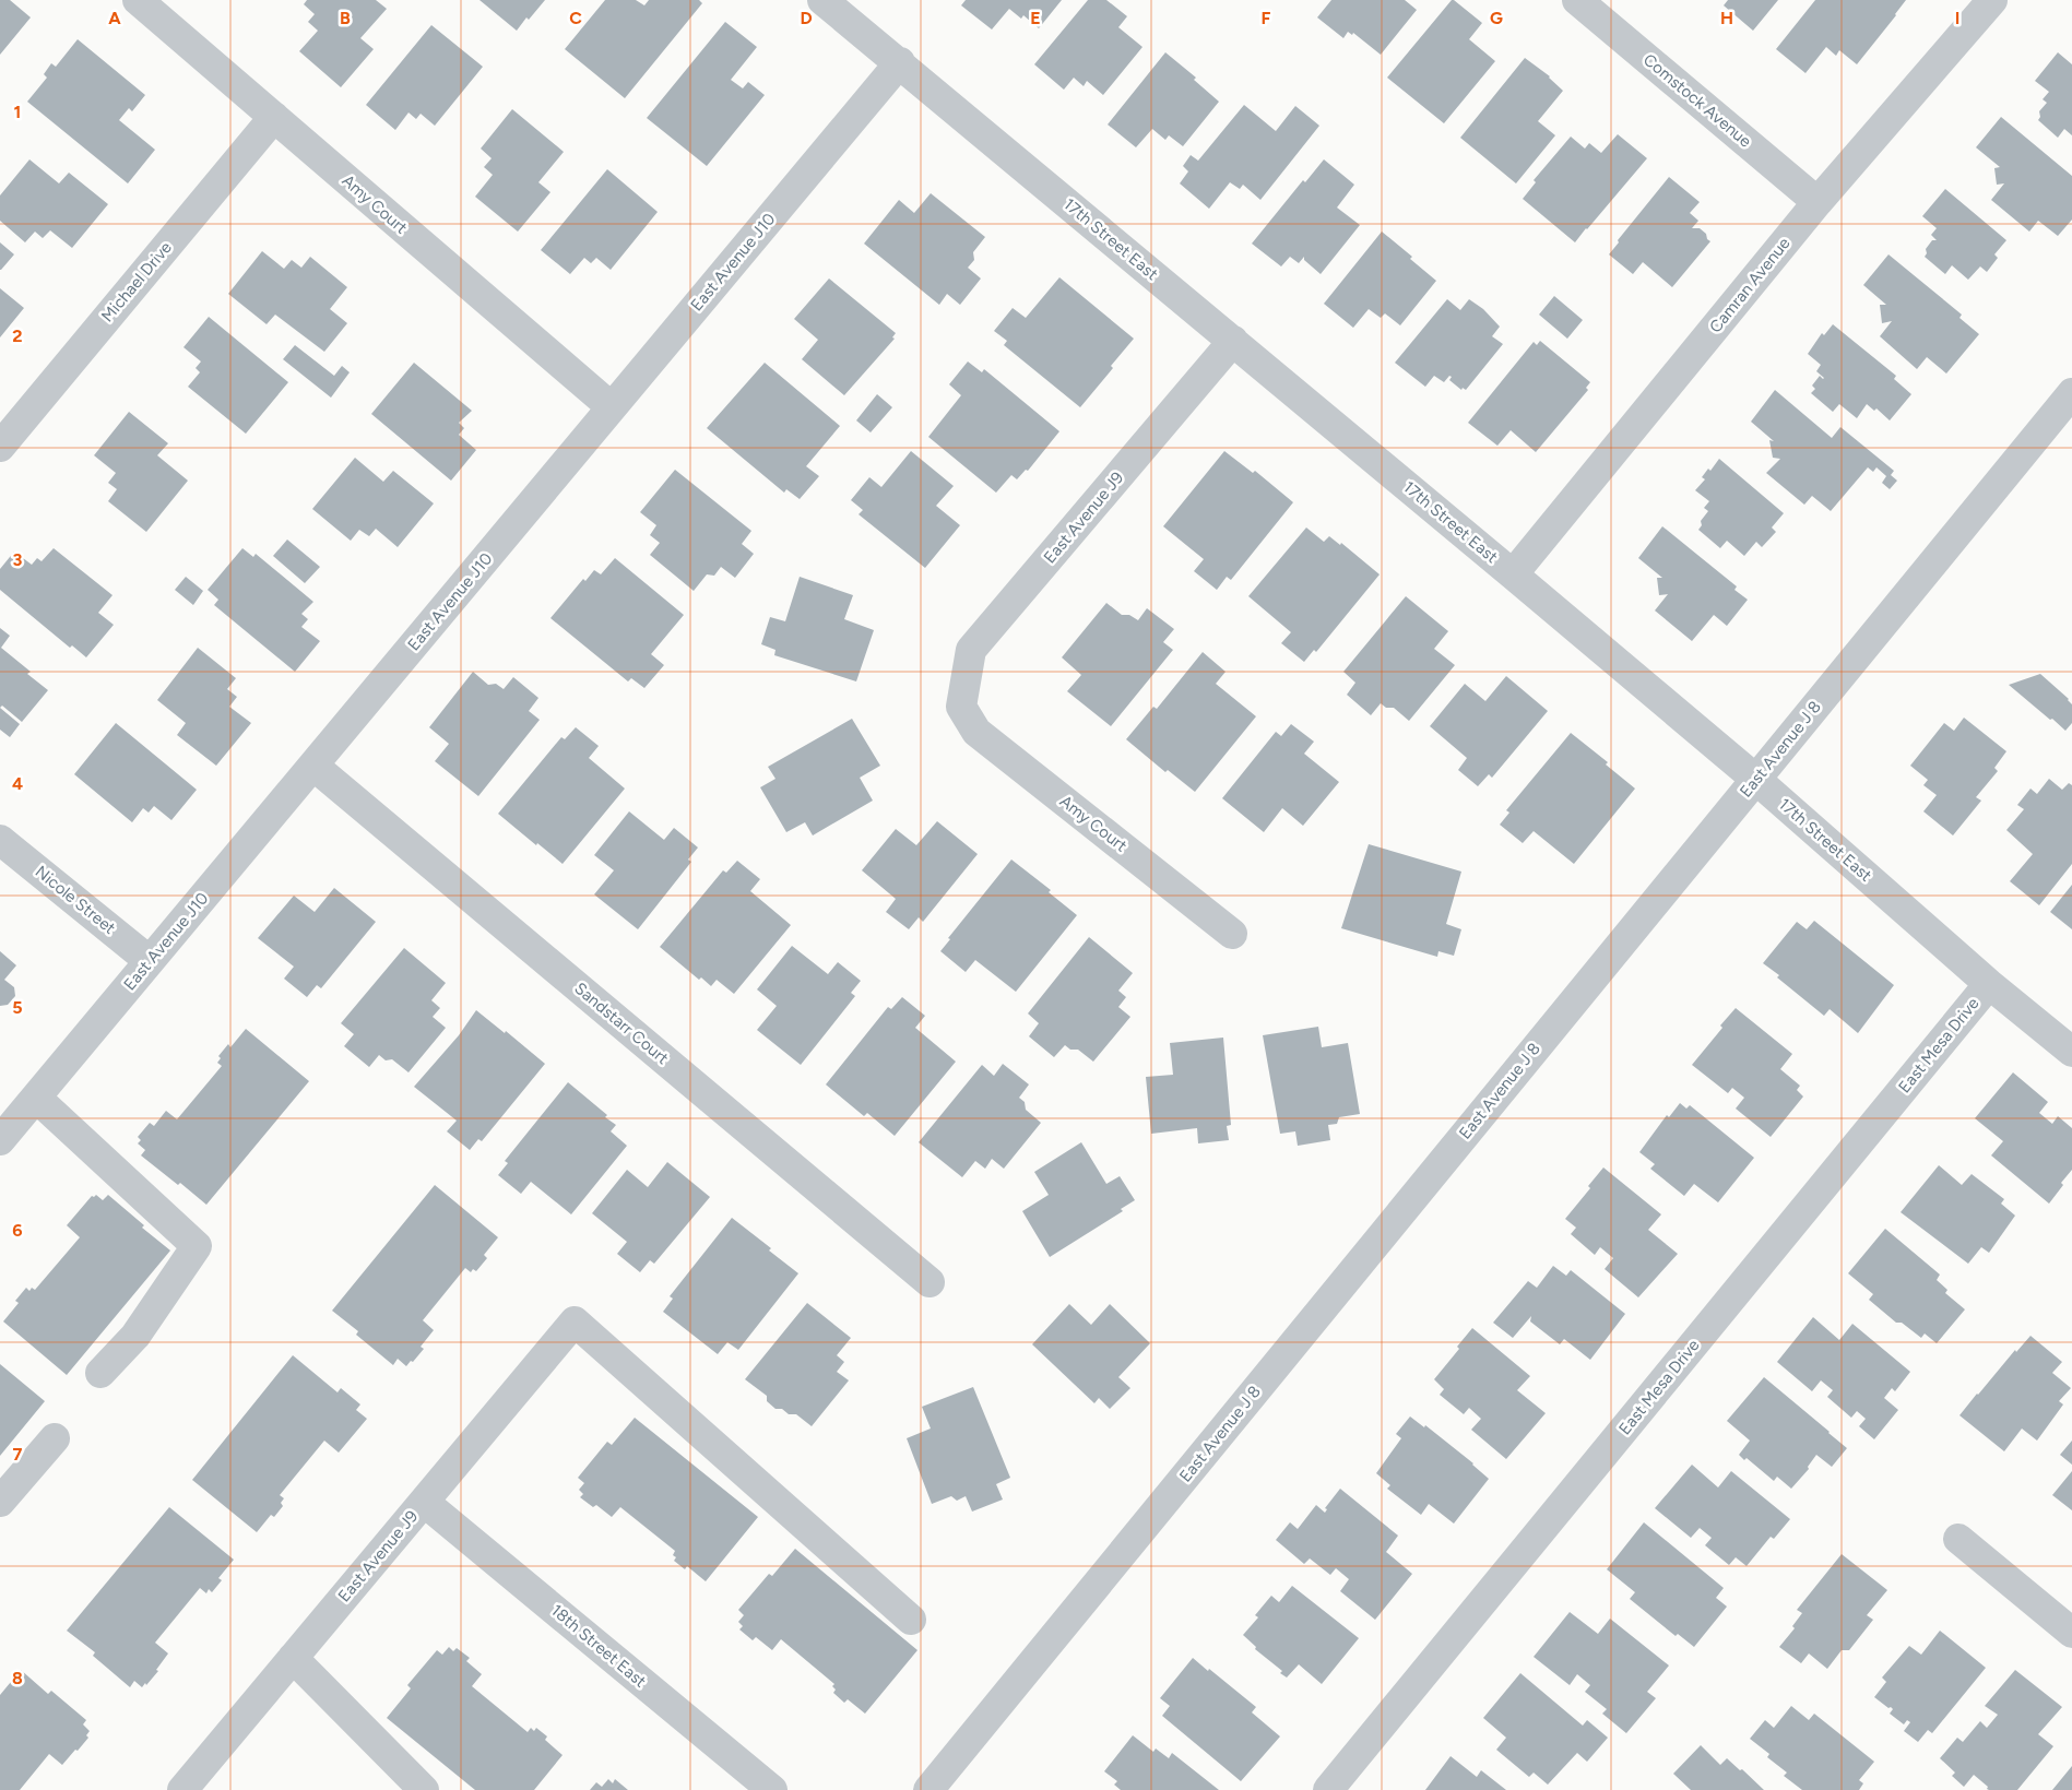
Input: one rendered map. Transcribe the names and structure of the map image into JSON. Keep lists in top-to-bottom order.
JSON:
{
  "streets": {
    "street": [
      "Comstock Avenue",
      "Amy Court",
      "17th Street East",
      "East Avenue J10",
      "Michael Drive",
      "Camran Avenue",
      "East Avenue J9",
      "East Avenue J 8",
      "Nicole Street",
      "Sandstarr Court",
      "East Mesa Drive",
      "18th Street East"
    ]
  },
  "crossings": [
    ["Comstock Avenue", "Camran Avenue"],
    ["Amy Court", "East Avenue J10"],
    ["Amy Court", "Michael Drive"],
    ["Amy Court", "East Avenue J9"],
    ["17th Street East", "East Avenue J10"],
    ["17th Street East", "Camran Avenue"],
    ["17th Street East", "East Avenue J9"],
    ["17th Street East", "East Avenue J 8"],
    ["17th Street East", "East Mesa Drive"],
    ["East Avenue J10", "Nicole Street"],
    ["East Avenue J10", "Sandstarr Court"],
    ["East Avenue J9", "18th Street East"]
  ],
  "grid": {
    "columns": [
      "A",
      "B",
      "C",
      "D",
      "E",
      "F",
      "G",
      "H",
      "I"
    ],
    "rows": [
      "1",
      "2",
      "3",
      "4",
      "5",
      "6",
      "7",
      "8"
    ]
  }
}
